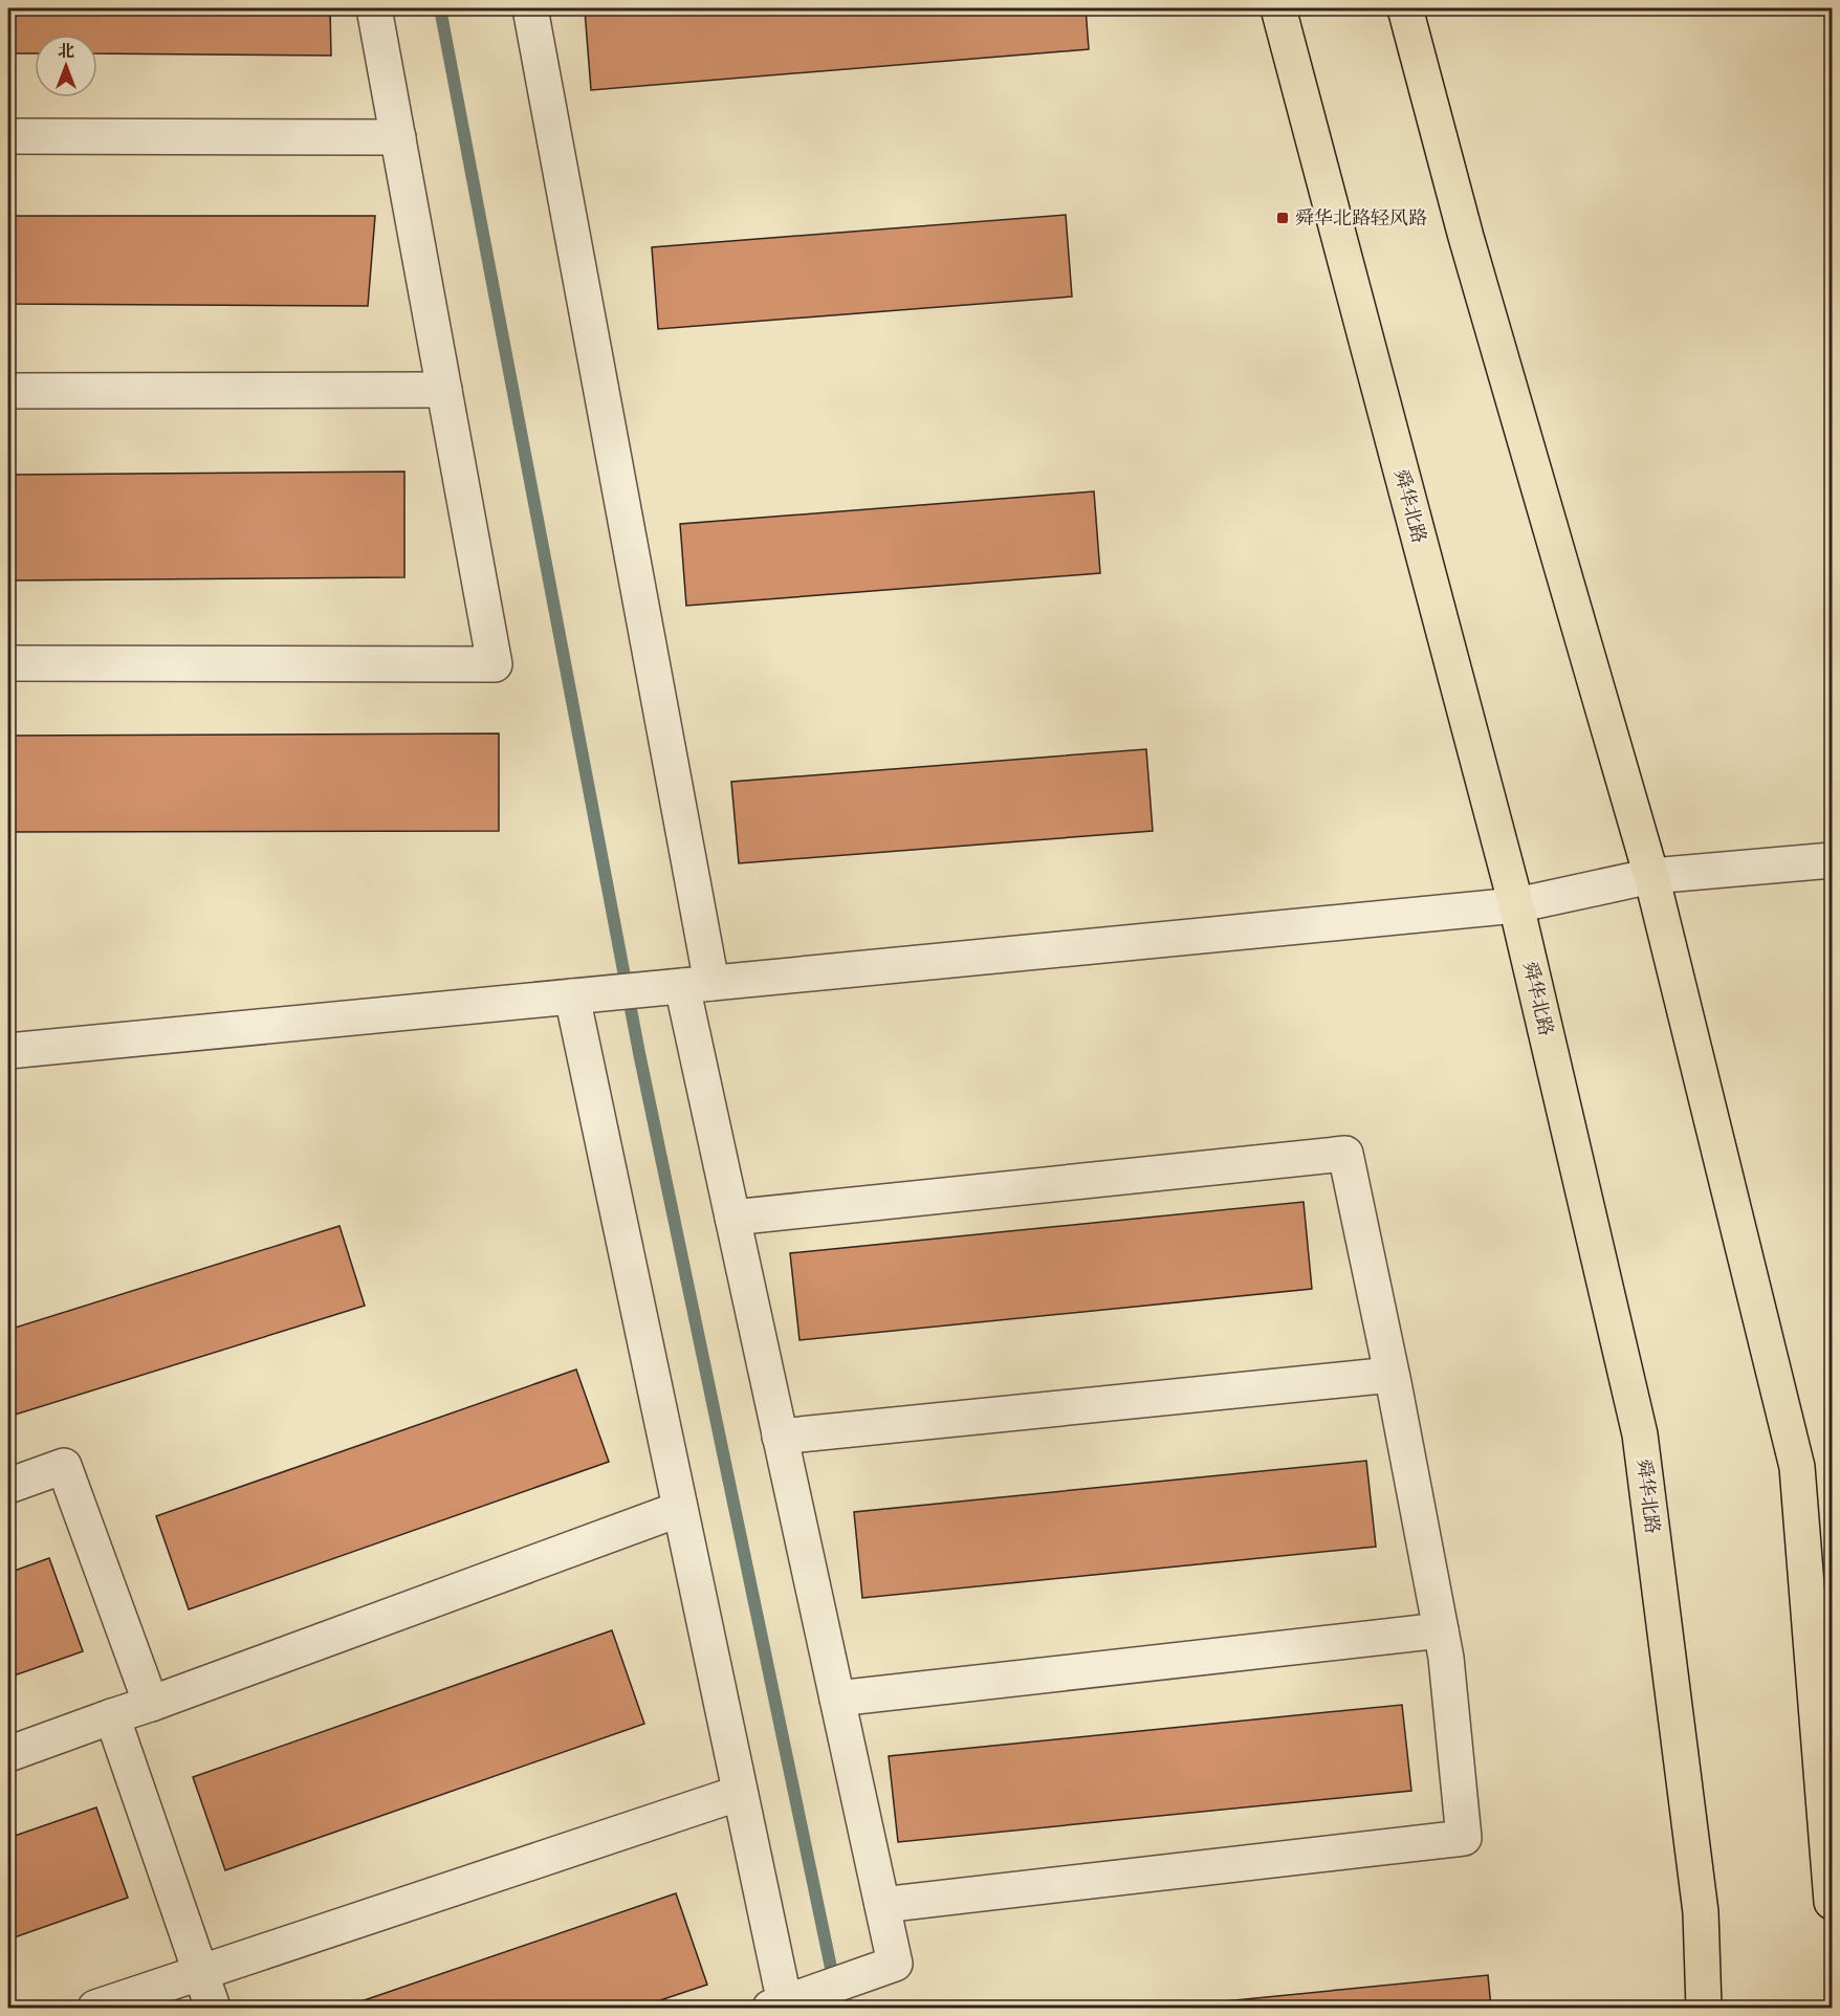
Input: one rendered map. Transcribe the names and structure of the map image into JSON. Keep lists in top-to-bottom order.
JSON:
{
  "streets": {
    "main road": ["舜华北路"]
  },
  "places": {
    "transit": ["舜华北路轻风路"]
  },
  "north": "top"
}
